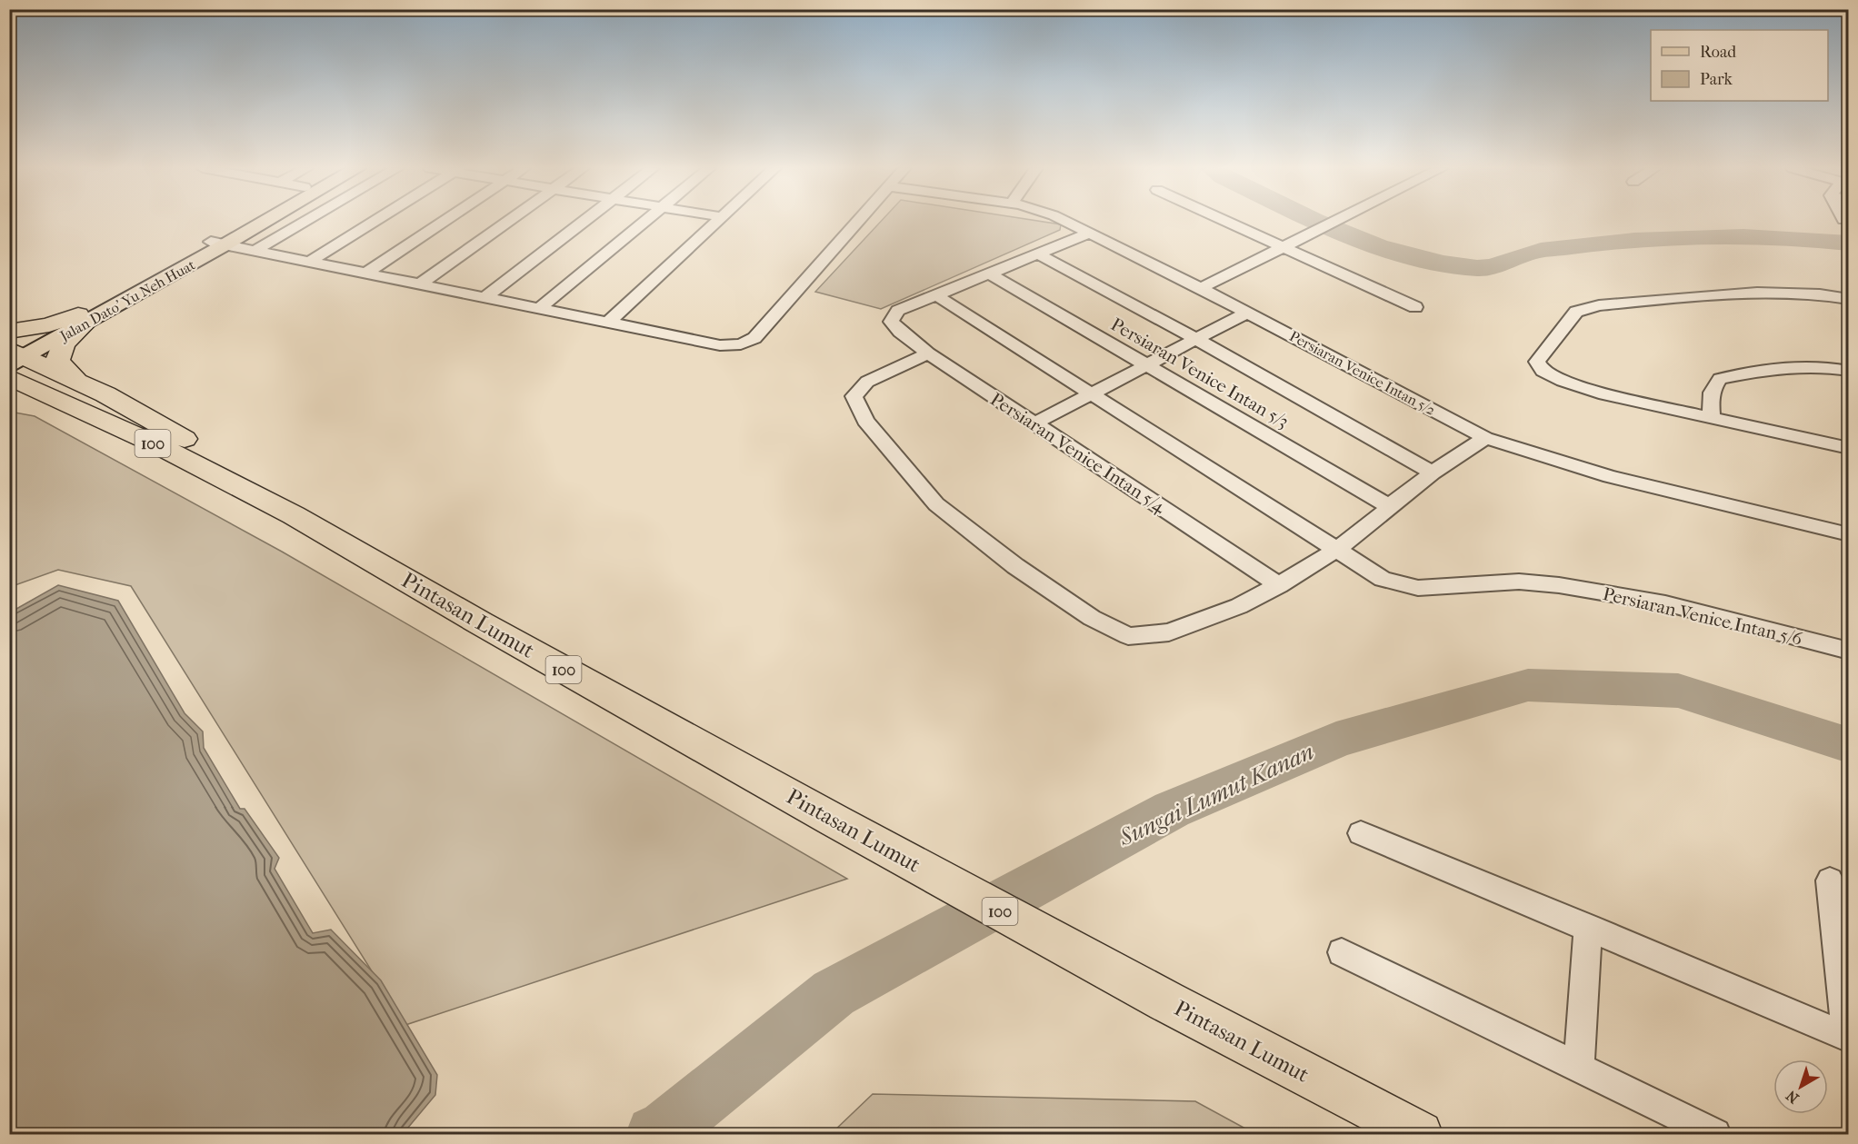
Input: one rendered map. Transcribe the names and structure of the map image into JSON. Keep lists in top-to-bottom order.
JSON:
{
  "streets": {
    "highway": ["100", "Pintasan Lumut"],
    "main road": ["Jalan Dato' Yu Neh Huat"],
    "street": [
      "Persiaran Venice Intan 5/3",
      "Persiaran Venice Intan 5/2",
      "Persiaran Venice Intan 5/4",
      "Persiaran Venice Intan 5/6"
    ]
  },
  "crossings": [
    ["Persiaran Venice Intan 5/4", "Persiaran Venice Intan 5/6"]
  ],
  "water": ["Sungai Lumut Kanan"],
  "legend": ["Road", "Park"],
  "north": "bottom left"
}
